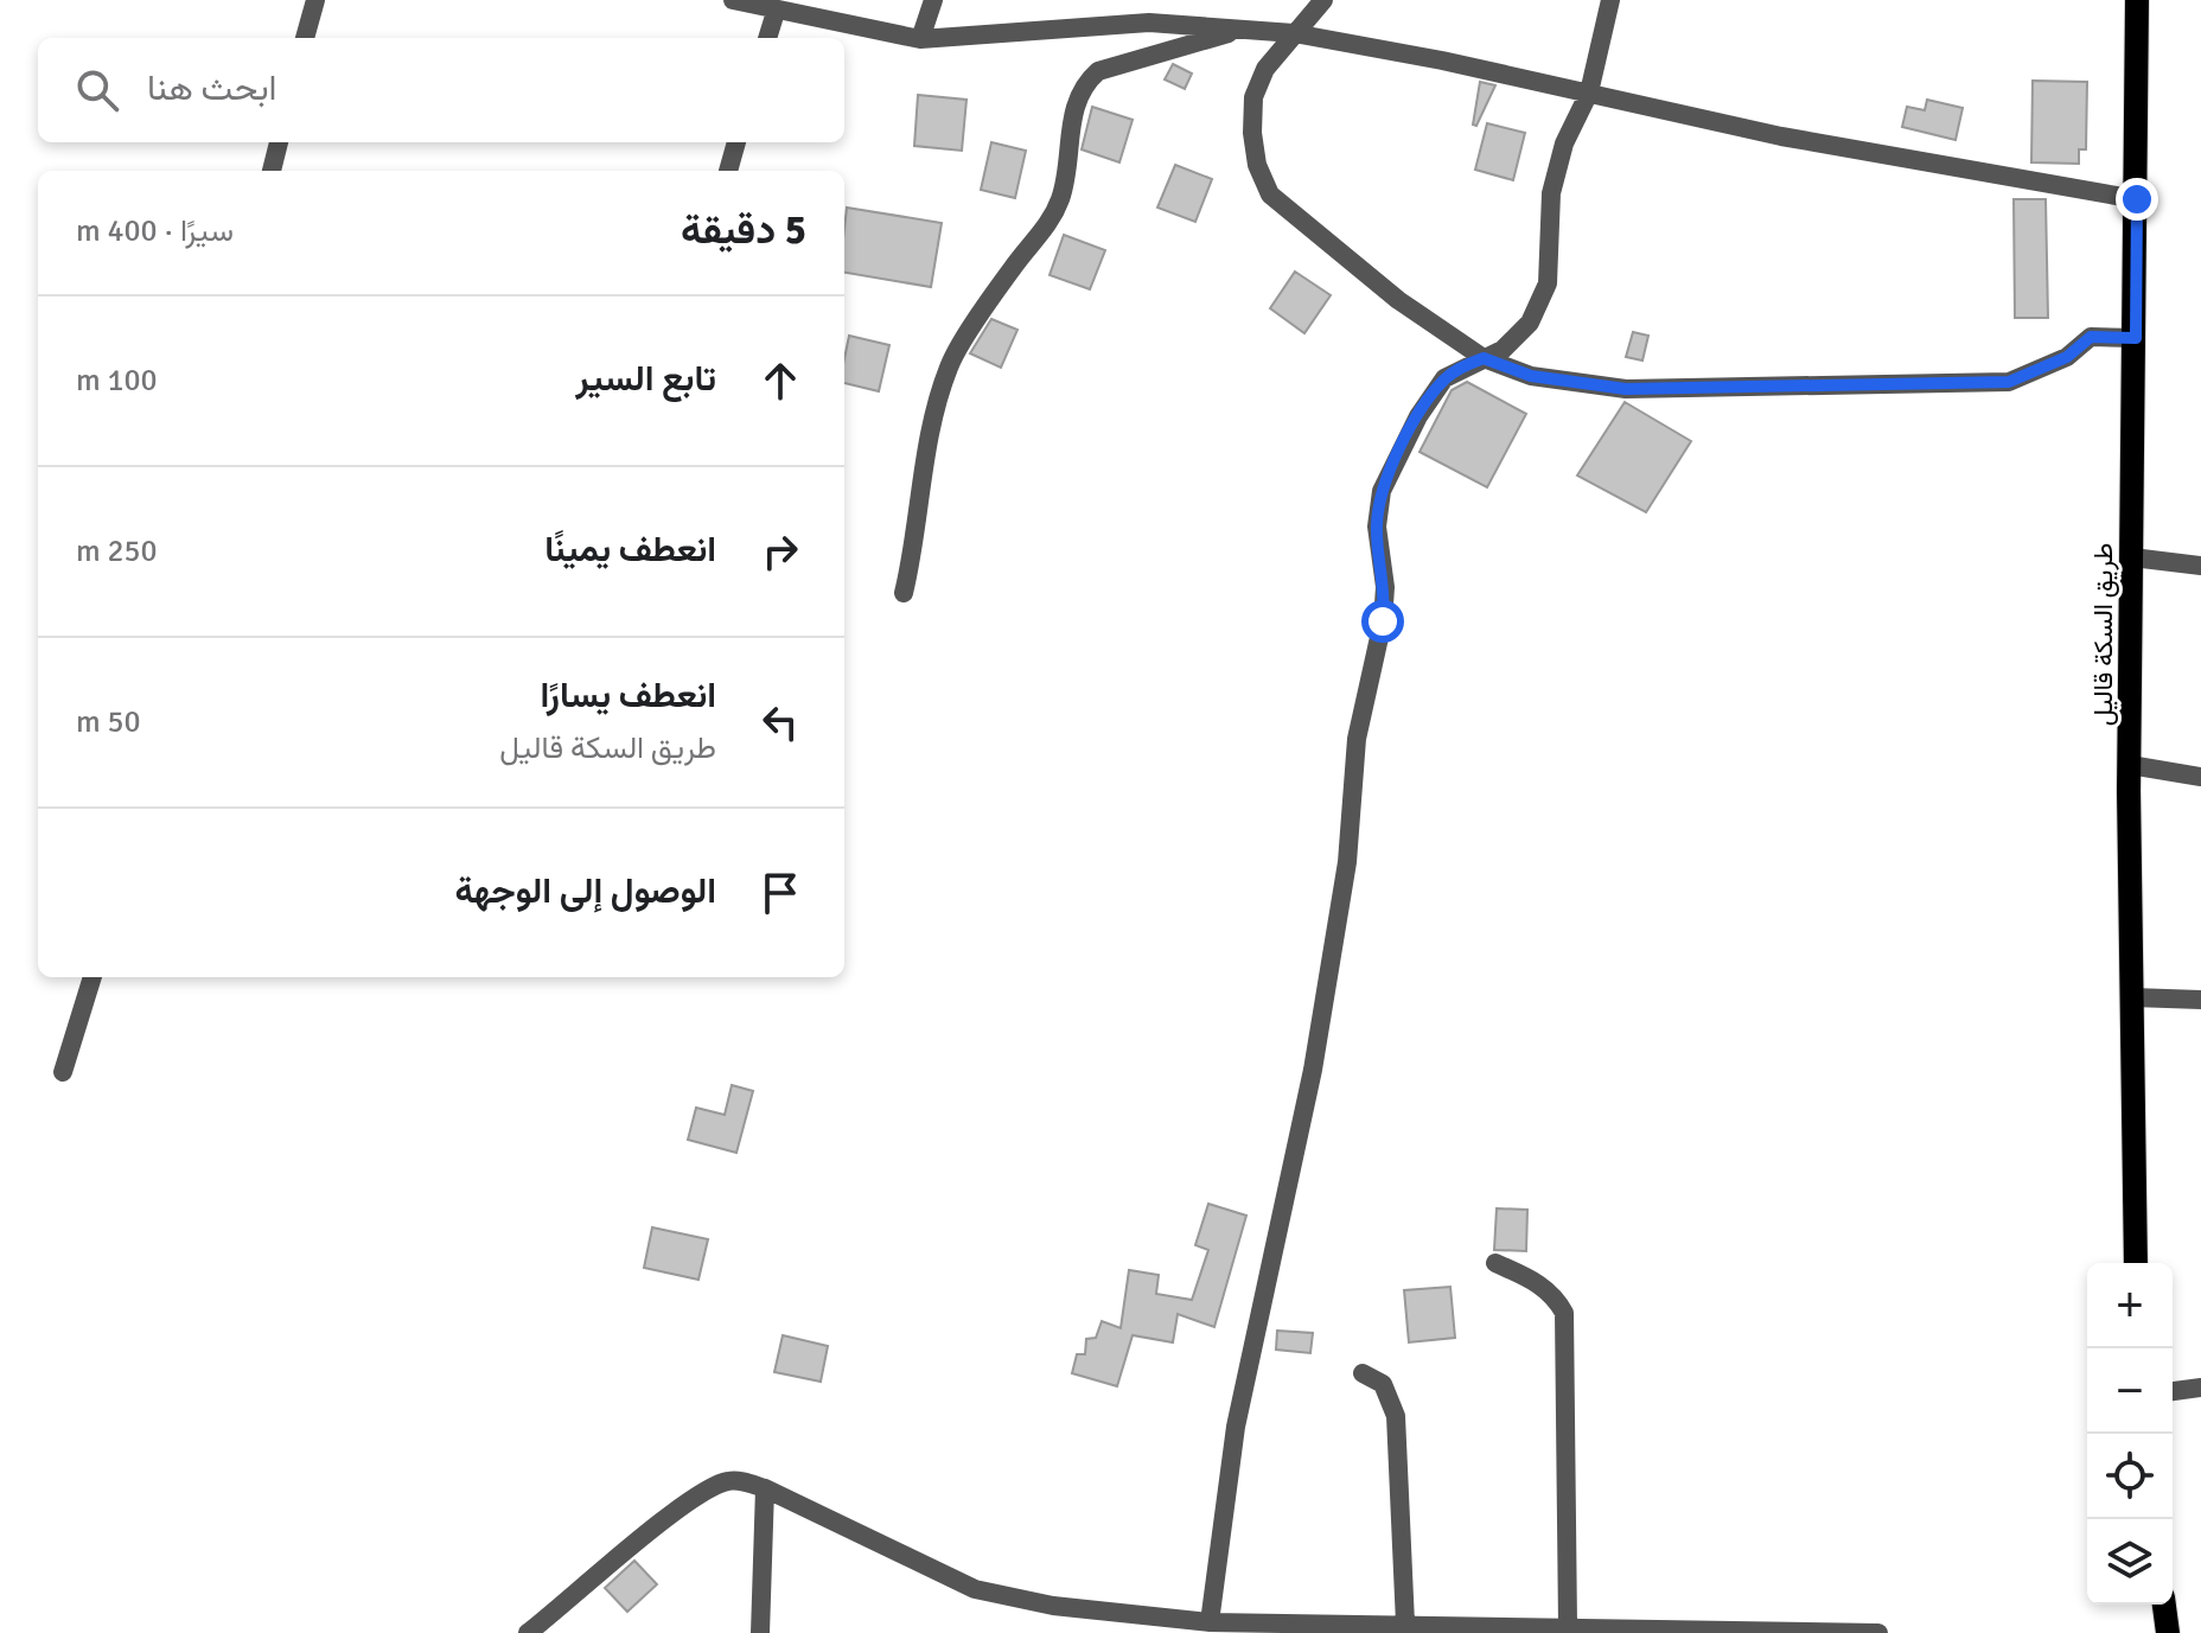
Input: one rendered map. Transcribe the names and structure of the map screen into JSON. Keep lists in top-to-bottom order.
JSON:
{
  "streets": {
    "main road": ["طريق السكة قاليل"]
  },
  "page": {
    "search": "ابحث هنا",
    "heading": ["5 دقيقة", "سيرًا · 400 m"],
    "list": [
      ["تابع السير", "100 m"],
      ["انعطف يمينًا", "250 m"],
      ["انعطف يسارًا", "طريق السكة قاليل", "50 m"],
      "الوصول إلى الوجهة"
    ],
    "map_buttons": ["+", "−"]
  }
}
